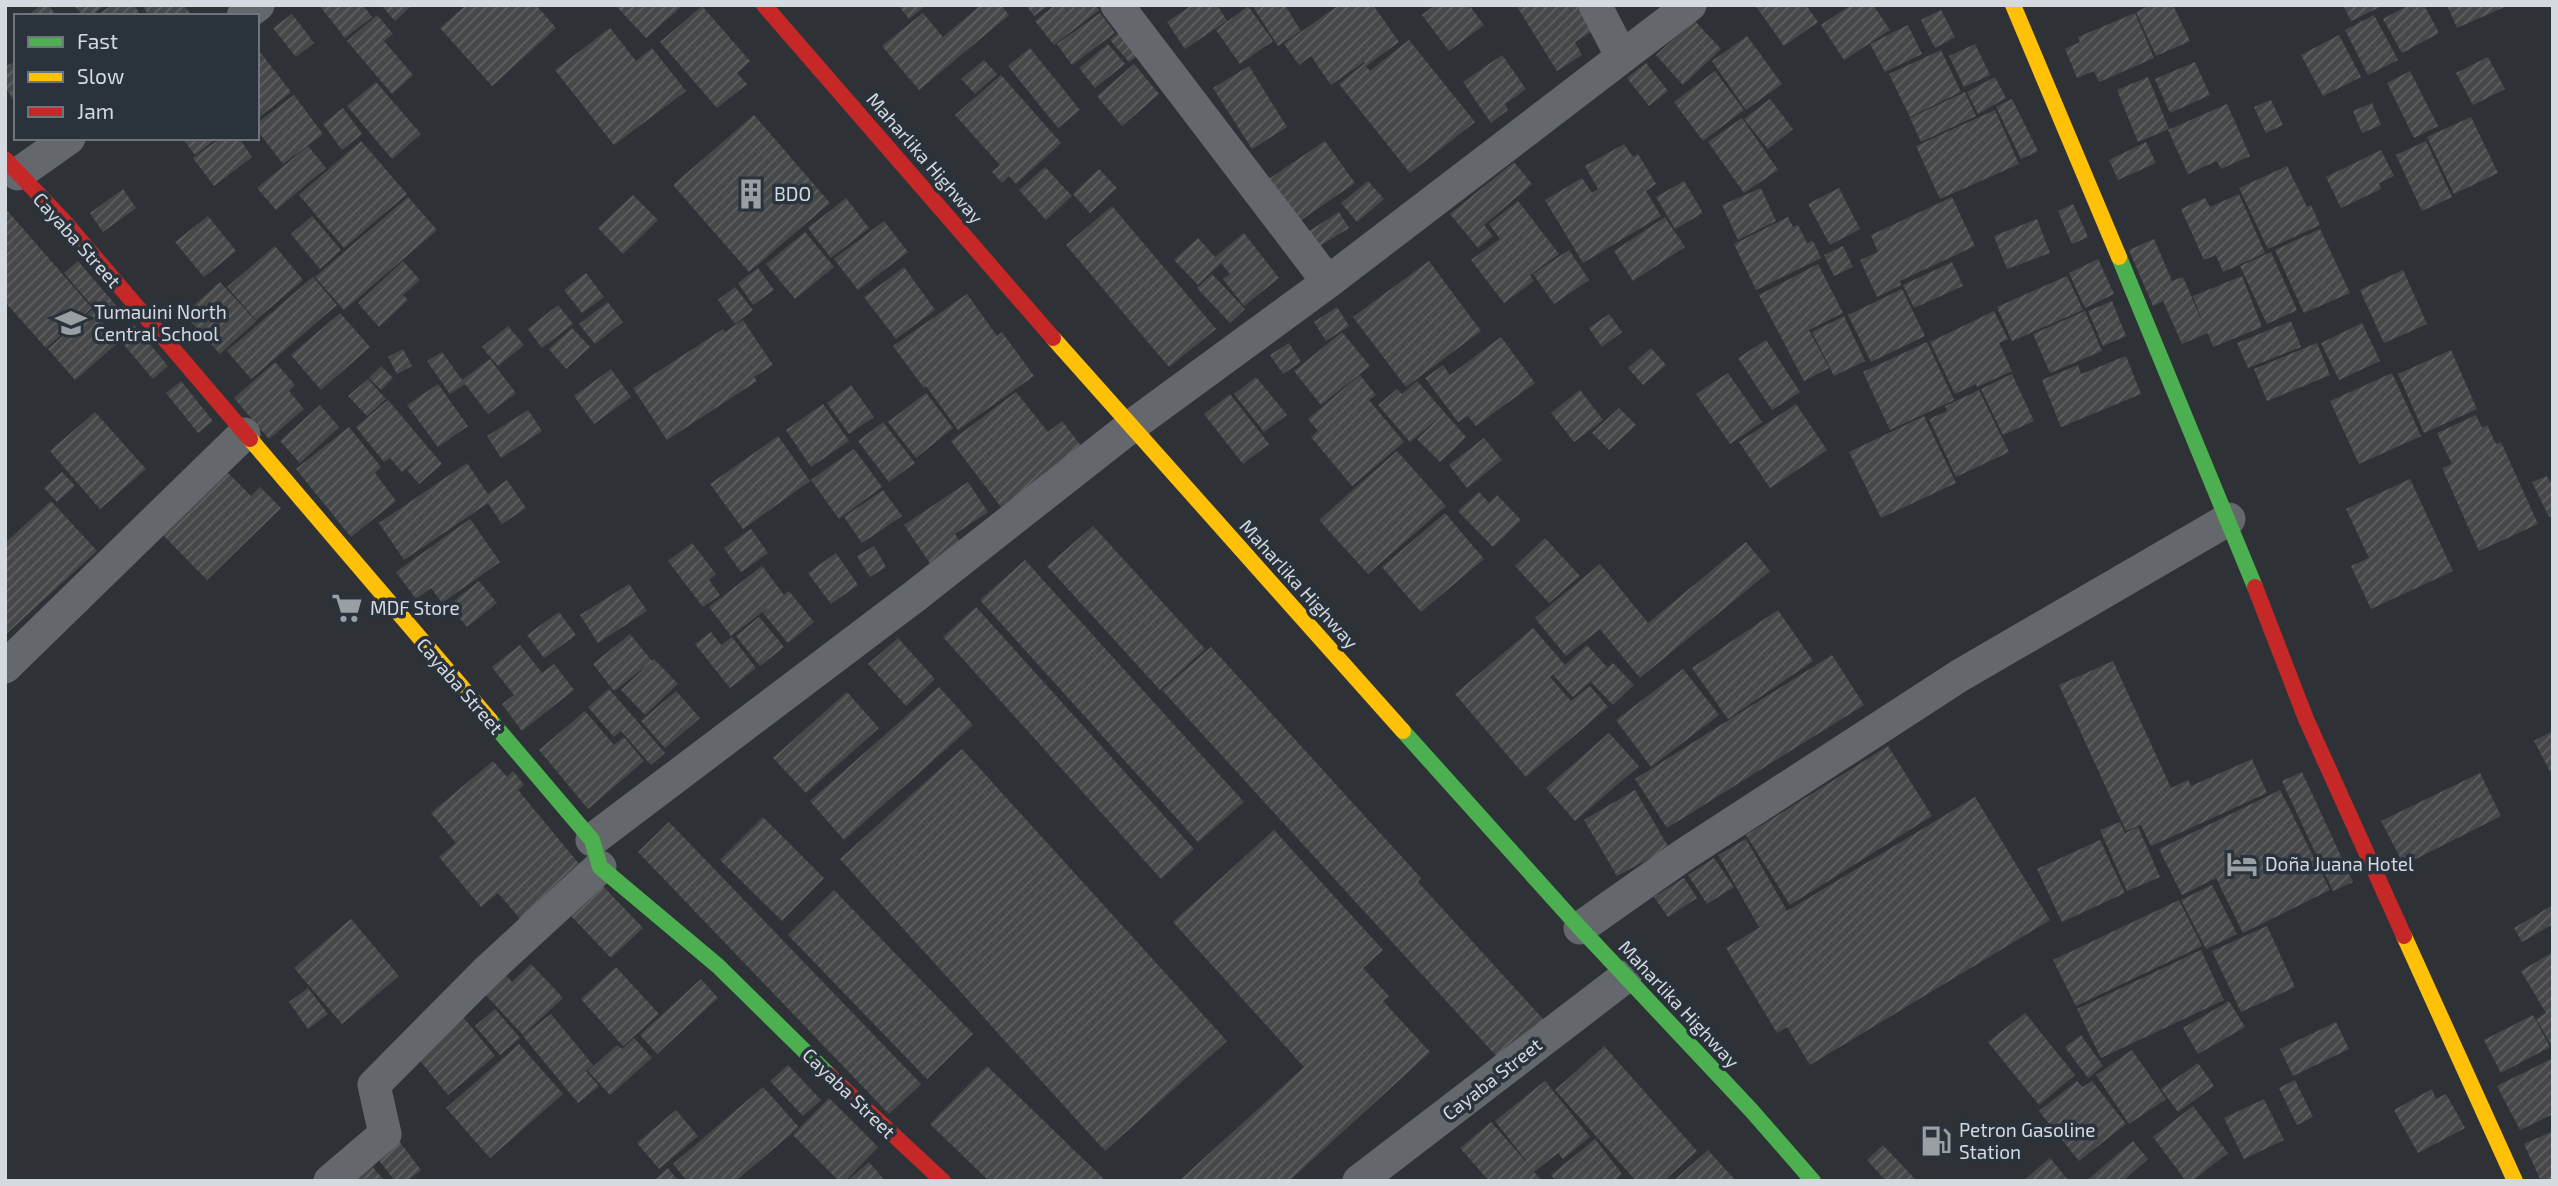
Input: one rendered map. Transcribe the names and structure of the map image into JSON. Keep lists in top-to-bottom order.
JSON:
{
  "streets": {
    "street": ["Maharlika Highway", "Cayaba Street"]
  },
  "crossings": [
    ["Maharlika Highway", "Cayaba Street"]
  ],
  "places": {
    "building": ["BDO"],
    "school or university": ["Tumauini North Central School"],
    "supermarket": ["MDF Store"],
    "hotel": ["Doña Juana Hotel"],
    "fuel station": ["Petron Gasoline Station"]
  },
  "legend": ["Fast", "Slow", "Jam"]
}
